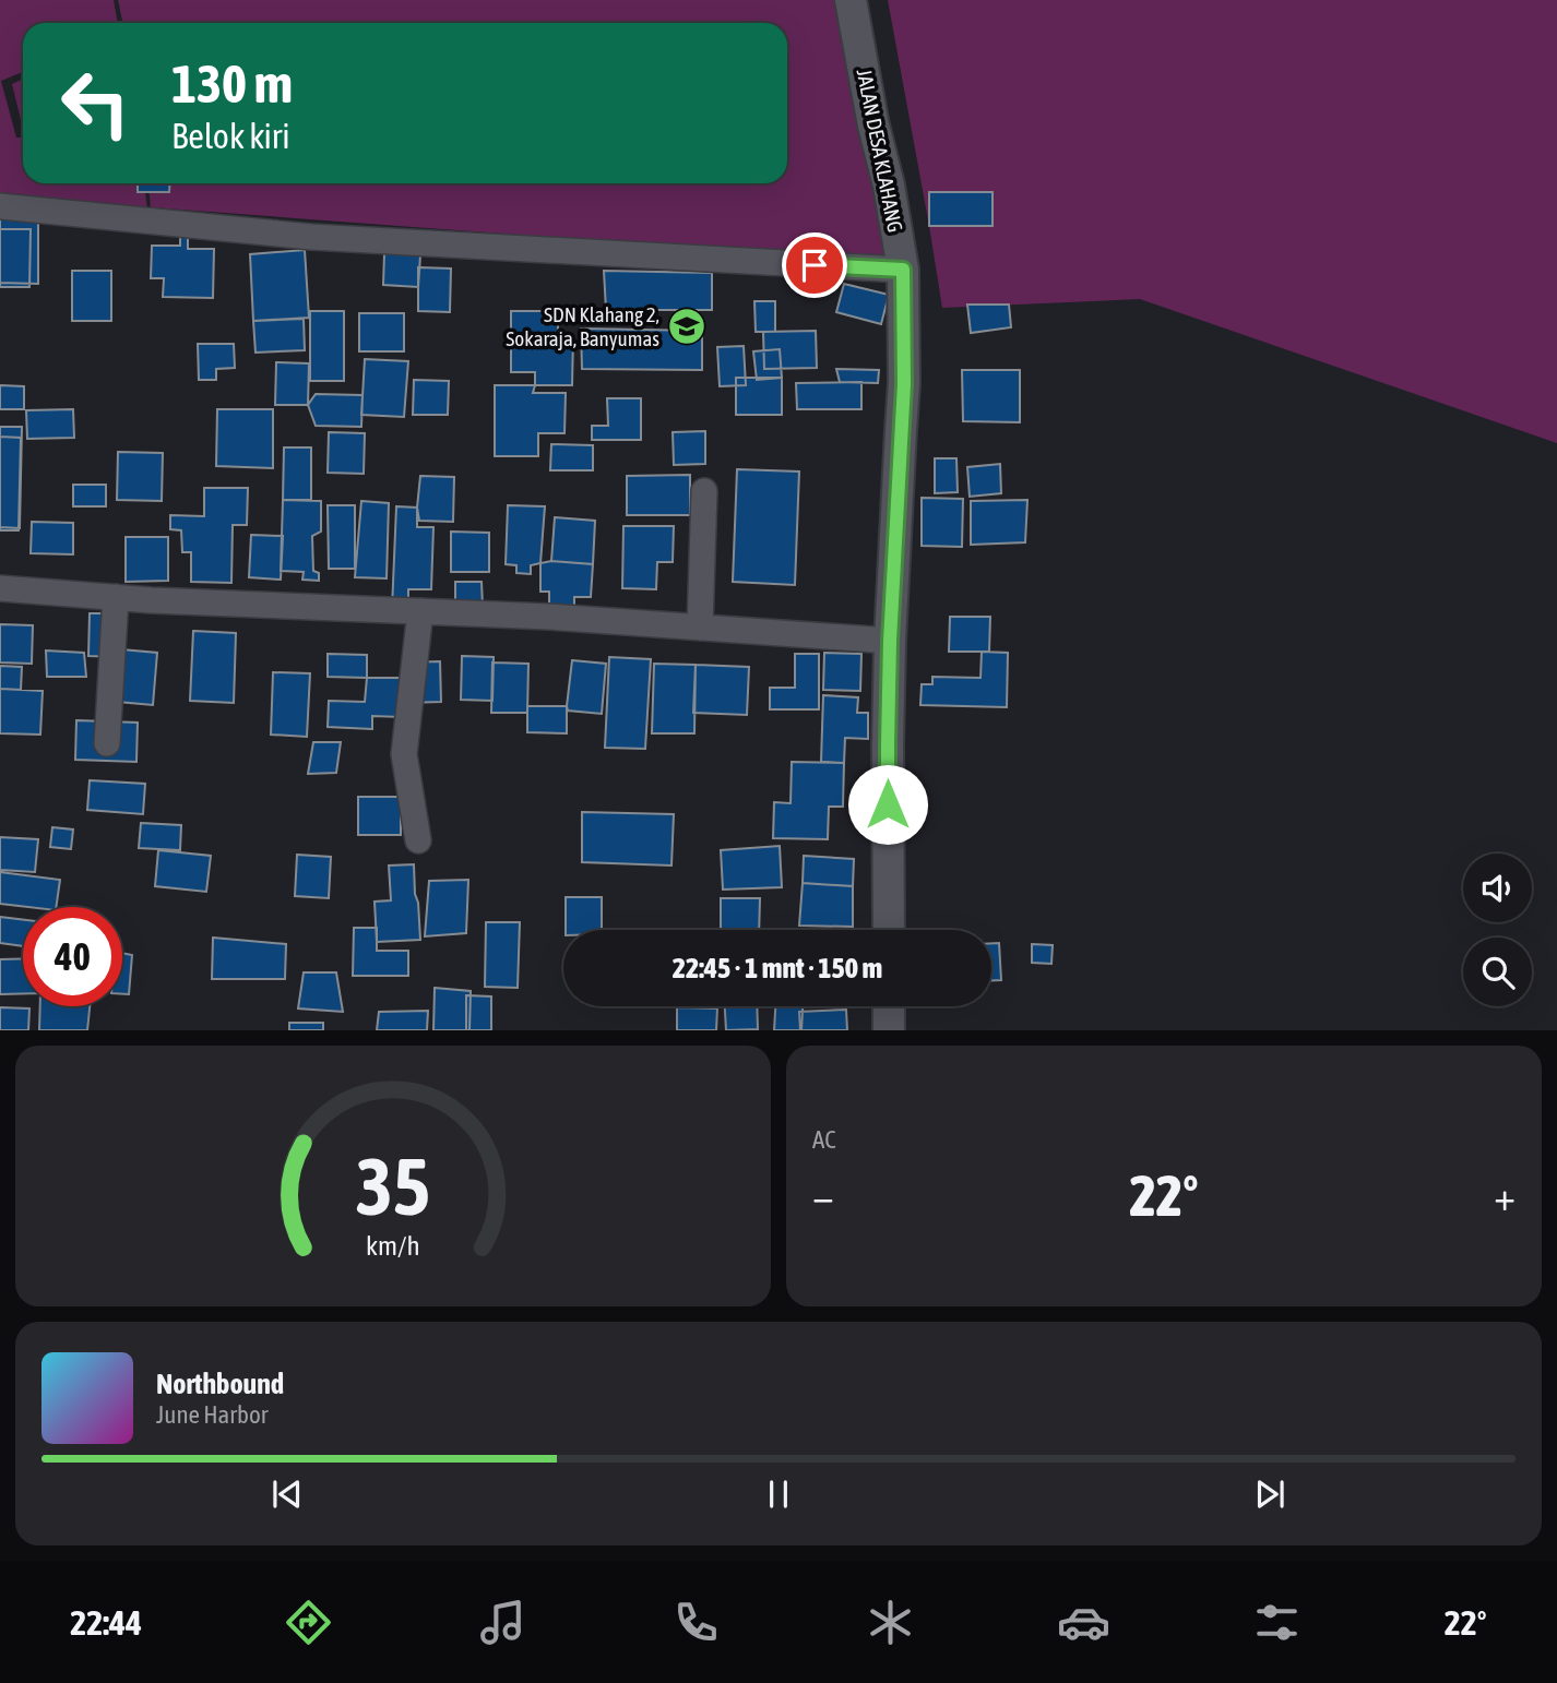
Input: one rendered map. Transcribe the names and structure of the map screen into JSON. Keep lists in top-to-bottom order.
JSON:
{
  "streets": {
    "street": ["JALAN DESA KLAHANG"]
  },
  "places": {
    "school or university": ["SDN Klahang 2, Sokaraja, Banyumas"]
  },
  "page": {
    "turn": ["130 m", "Belok kiri"],
    "limit": "40",
    "trip": "22:45 · 1 mnt · 150 m",
    "tile": "AC",
    "heat": ["−", "22°", "+"],
    "song": ["Northbound", "June Harbor"],
    "tabs": ["22:44", "22°"],
    "gauge": ["35", "km/h"]
  }
}
